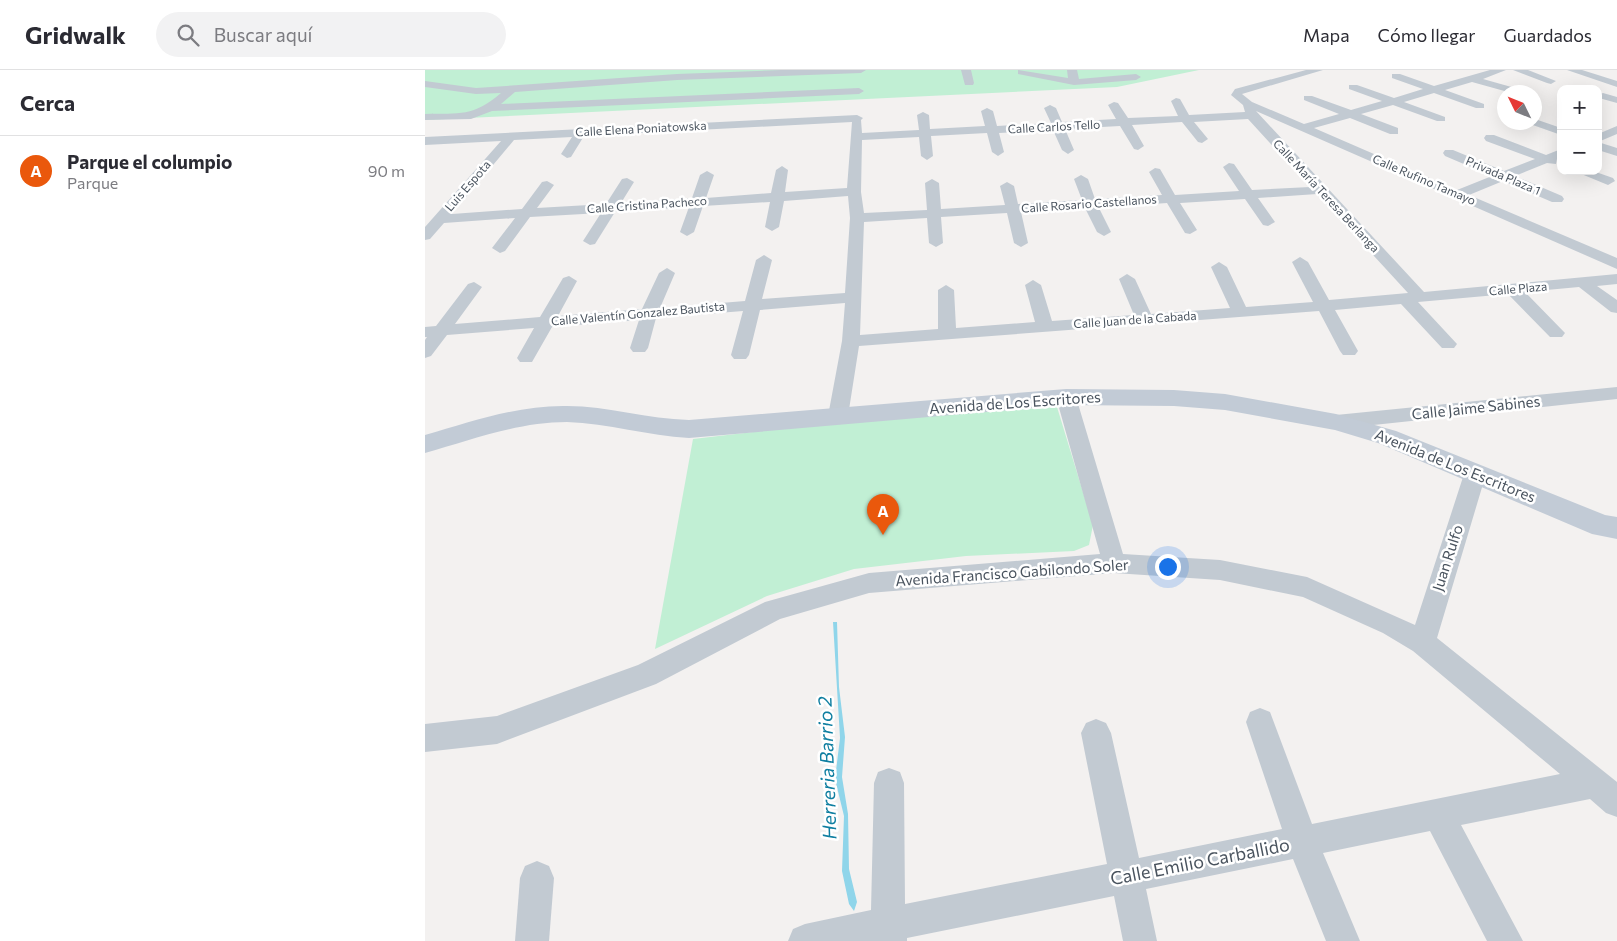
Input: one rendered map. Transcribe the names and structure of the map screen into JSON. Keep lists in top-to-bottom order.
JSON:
{
  "streets": {
    "main road": ["Avenida de Los Escritores"],
    "street": [
      "Calle Carlos Tello",
      "Calle Elena Poniatowska",
      "Privada Plaza 1",
      "Calle Rufino Tamayo",
      "Luis Espota",
      "Calle María Teresa Berlanga",
      "Calle Rosario Castellanos",
      "Calle Cristina Pacheco",
      "Calle Plaza",
      "Calle Valentín Gonzalez Bautista",
      "Calle Juan de la Cabada",
      "Calle Jaime Sabines",
      "Juan Rulfo",
      "Avenida Francisco Gabilondo Soler",
      "Calle Emilio Carballido"
    ]
  },
  "crossings": [
    ["Calle Carlos Tello", "Calle Rufino Tamayo"],
    ["Calle Carlos Tello", "Calle María Teresa Berlanga"],
    ["Calle Elena Poniatowska", "Luis Espota"],
    ["Calle Rufino Tamayo", "Calle María Teresa Berlanga"],
    ["Luis Espota", "Calle Cristina Pacheco"],
    ["Calle María Teresa Berlanga", "Calle Rosario Castellanos"],
    ["Calle María Teresa Berlanga", "Calle Plaza"],
    ["Avenida de Los Escritores", "Calle Jaime Sabines"],
    ["Avenida de Los Escritores", "Juan Rulfo"],
    ["Juan Rulfo", "Avenida Francisco Gabilondo Soler"],
    ["Avenida Francisco Gabilondo Soler", "Calle Emilio Carballido"]
  ],
  "water": ["Herreria Barrio 2"],
  "north": "top left",
  "page": {
    "header": "Gridwalk",
    "search": "Buscar aquí",
    "nav": ["Mapa", "Cómo llegar", "Guardados"],
    "heading": "Cerca",
    "map_buttons": ["+", "−"],
    "list": [
      {
        "mark": "A",
        "name": "Parque el columpio",
        "note": "Parque",
        "value": "90 m"
      }
    ],
    "pins": "A"
  }
}
